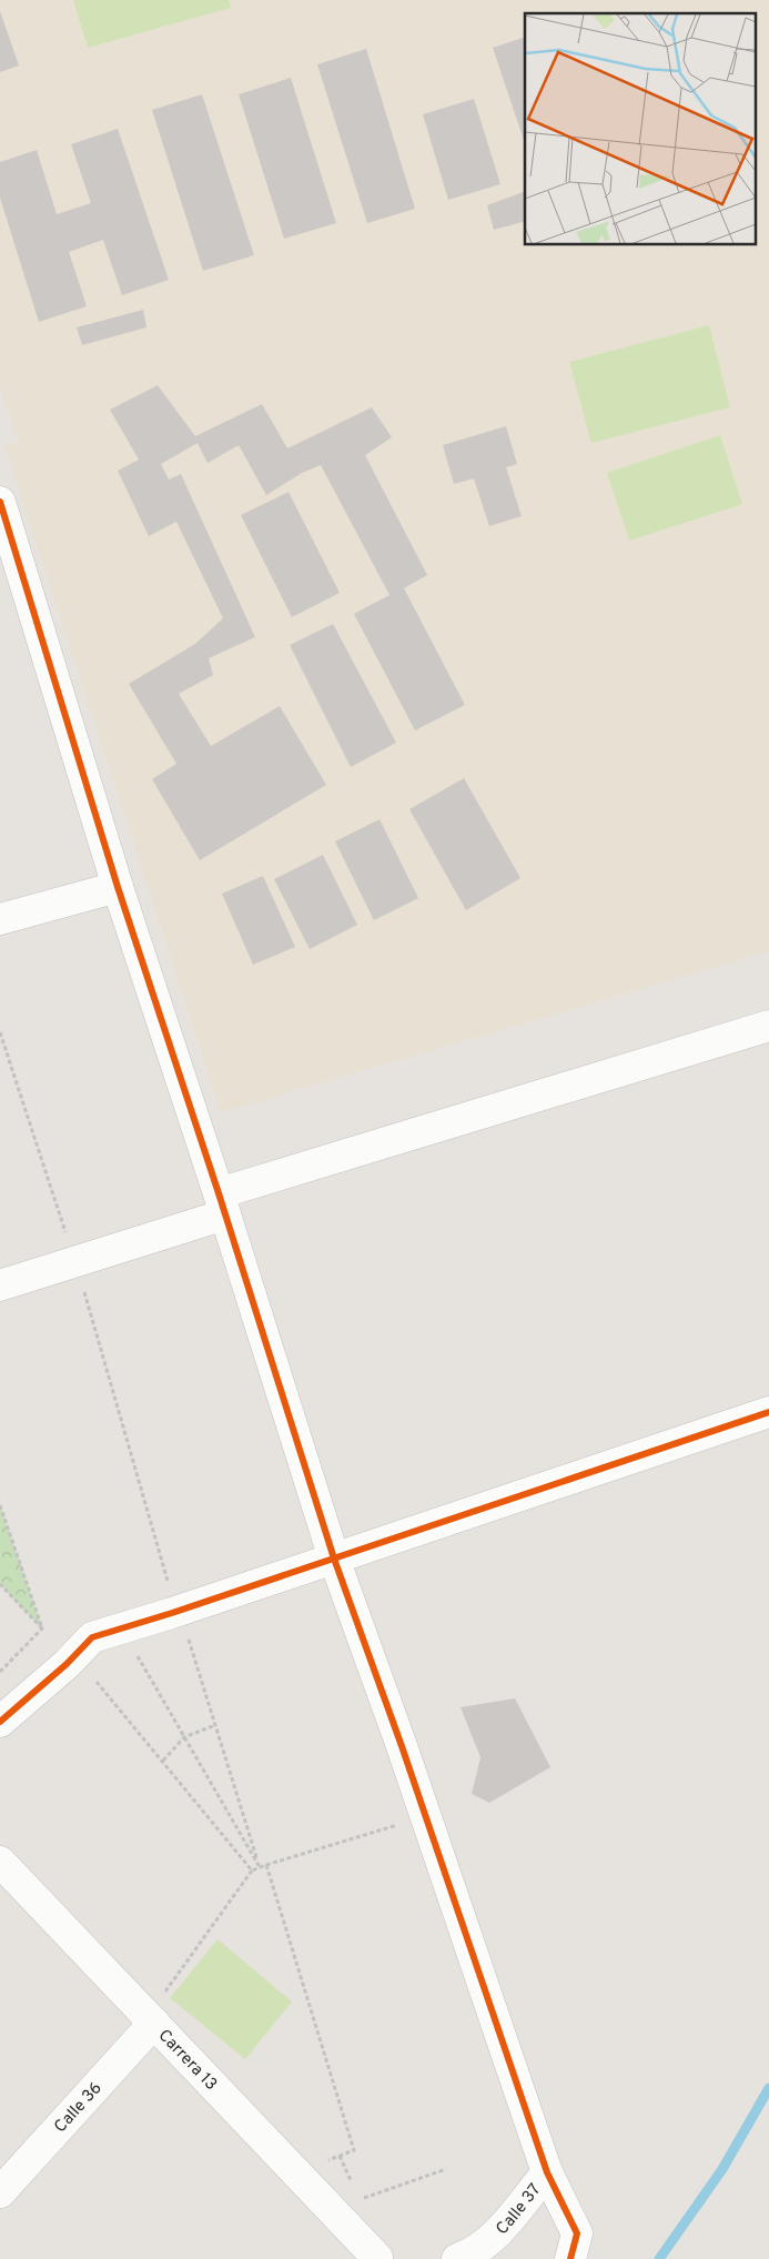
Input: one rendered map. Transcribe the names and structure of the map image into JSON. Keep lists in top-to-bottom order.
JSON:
{
  "streets": {
    "street": ["Carrera 13", "Calle 36", "Calle 37"]
  },
  "crossings": [
    ["Carrera 13", "Calle 36"]
  ]
}
